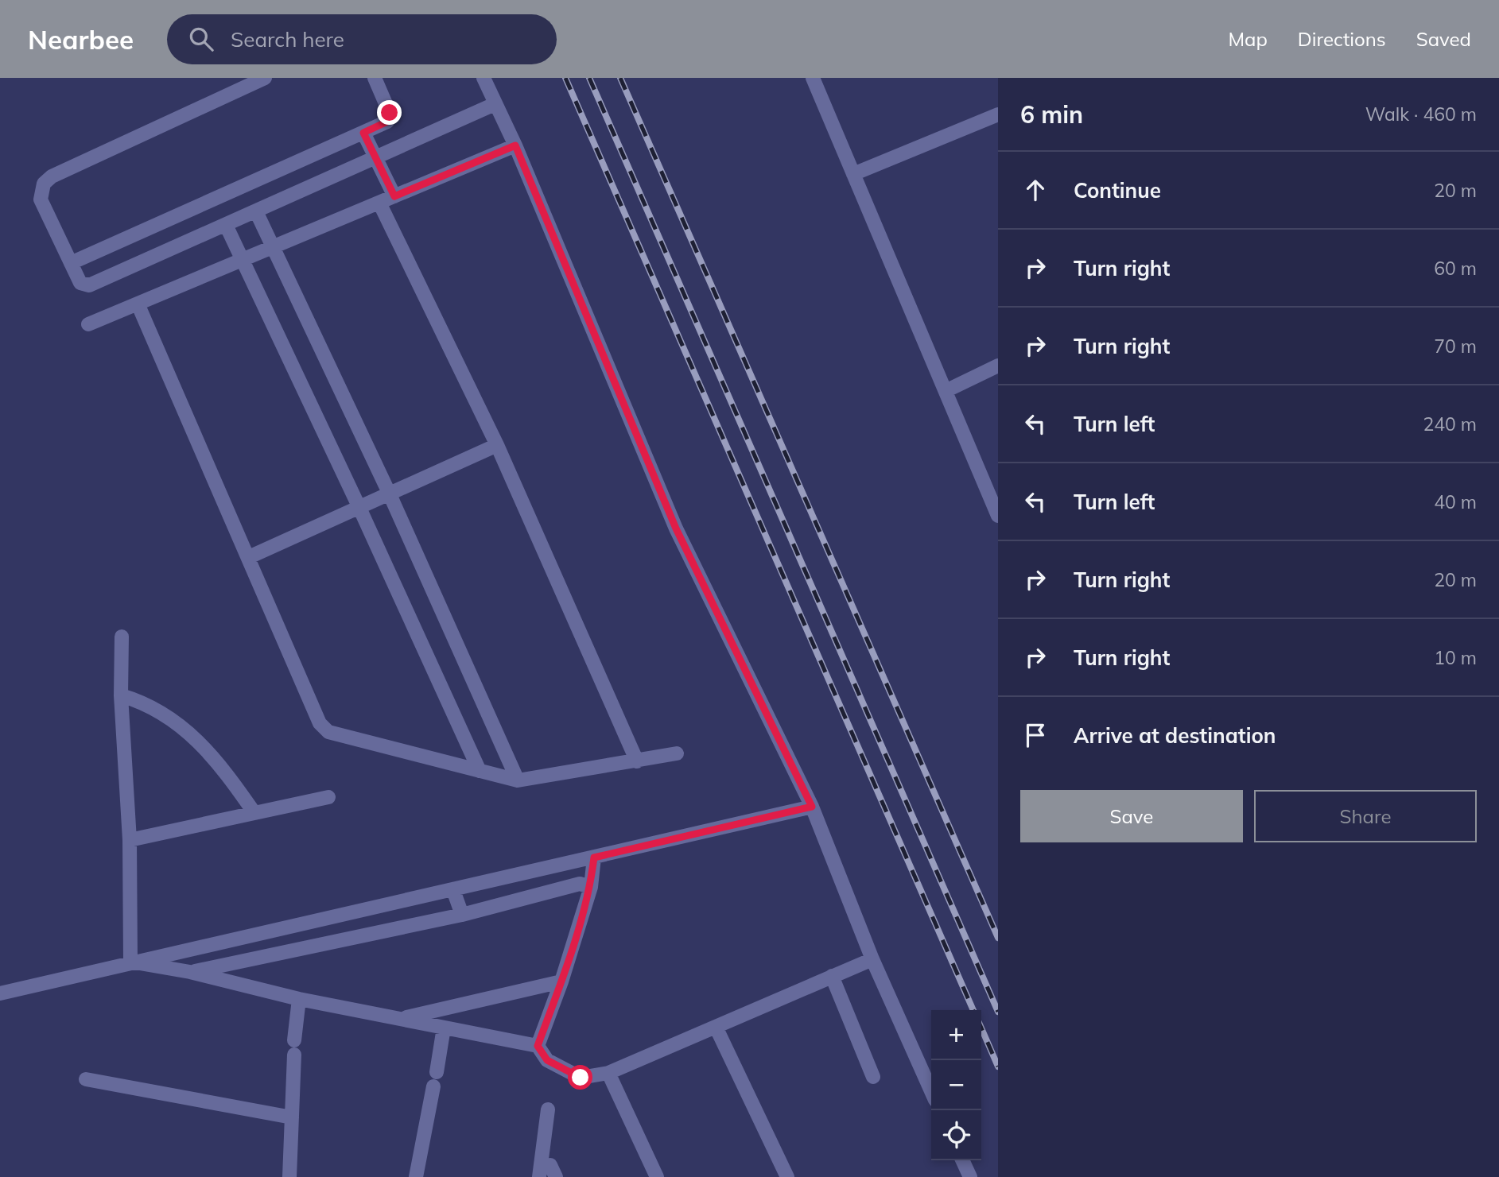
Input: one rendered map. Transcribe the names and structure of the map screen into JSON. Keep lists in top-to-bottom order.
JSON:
{
  "page": {
    "header": "Nearbee",
    "search": "Search here",
    "nav": ["Map", "Directions", "Saved"],
    "heading": ["6 min", "Walk · 460 m"],
    "list": [
      ["Continue", "20 m"],
      ["Turn right", "60 m"],
      ["Turn right", "70 m"],
      ["Turn left", "240 m"],
      ["Turn left", "40 m"],
      ["Turn right", "20 m"],
      ["Turn right", "10 m"],
      "Arrive at destination"
    ],
    "buttons": ["Save", "Share"],
    "map_buttons": ["+", "−"]
  }
}
